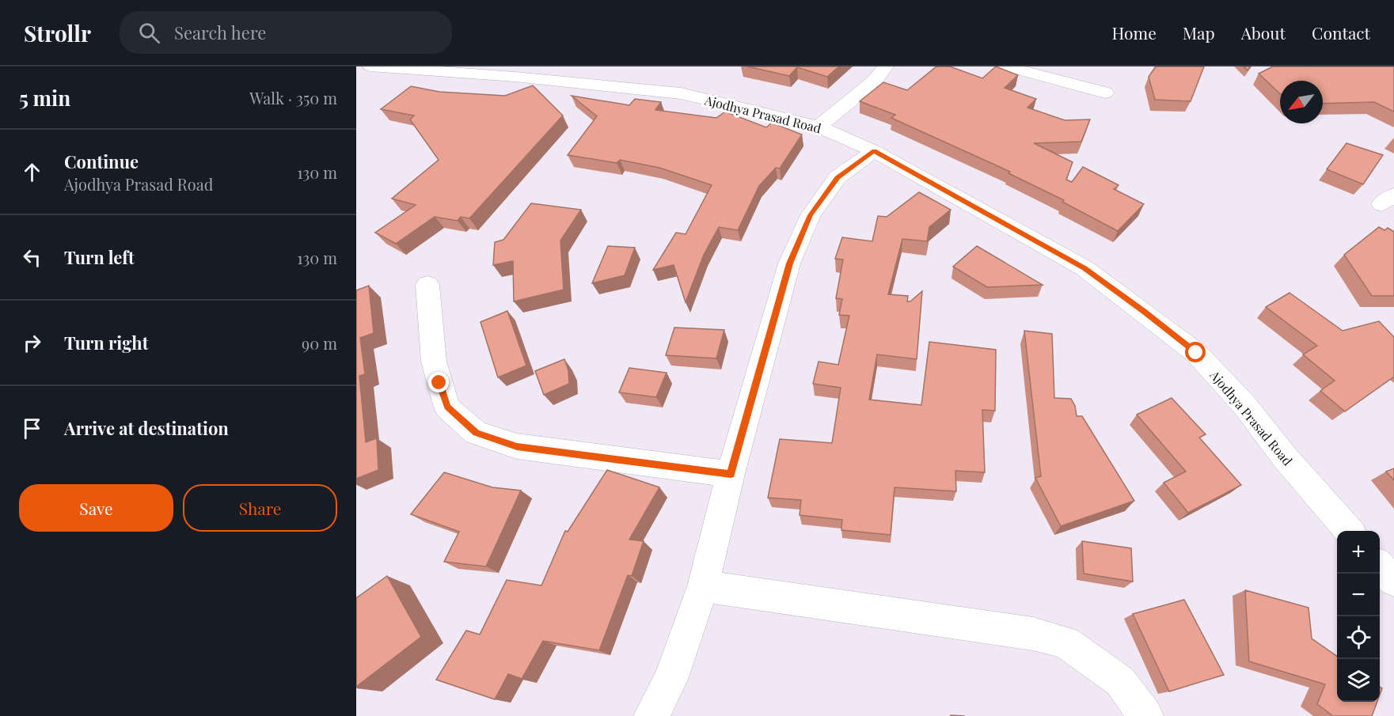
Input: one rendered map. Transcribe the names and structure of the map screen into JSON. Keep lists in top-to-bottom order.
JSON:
{
  "streets": {
    "street": ["Ajodhya Prasad Road"]
  },
  "north": "bottom left",
  "page": {
    "header": "Strollr",
    "search": "Search here",
    "nav": [
      "Home",
      "Map",
      "About",
      "Contact"
    ],
    "heading": ["5 min", "Walk · 350 m"],
    "list": [
      ["Continue", "Ajodhya Prasad Road", "130 m"],
      ["Turn left", "130 m"],
      ["Turn right", "90 m"],
      "Arrive at destination"
    ],
    "buttons": ["Save", "Share"],
    "map_buttons": ["+", "−"]
  }
}
